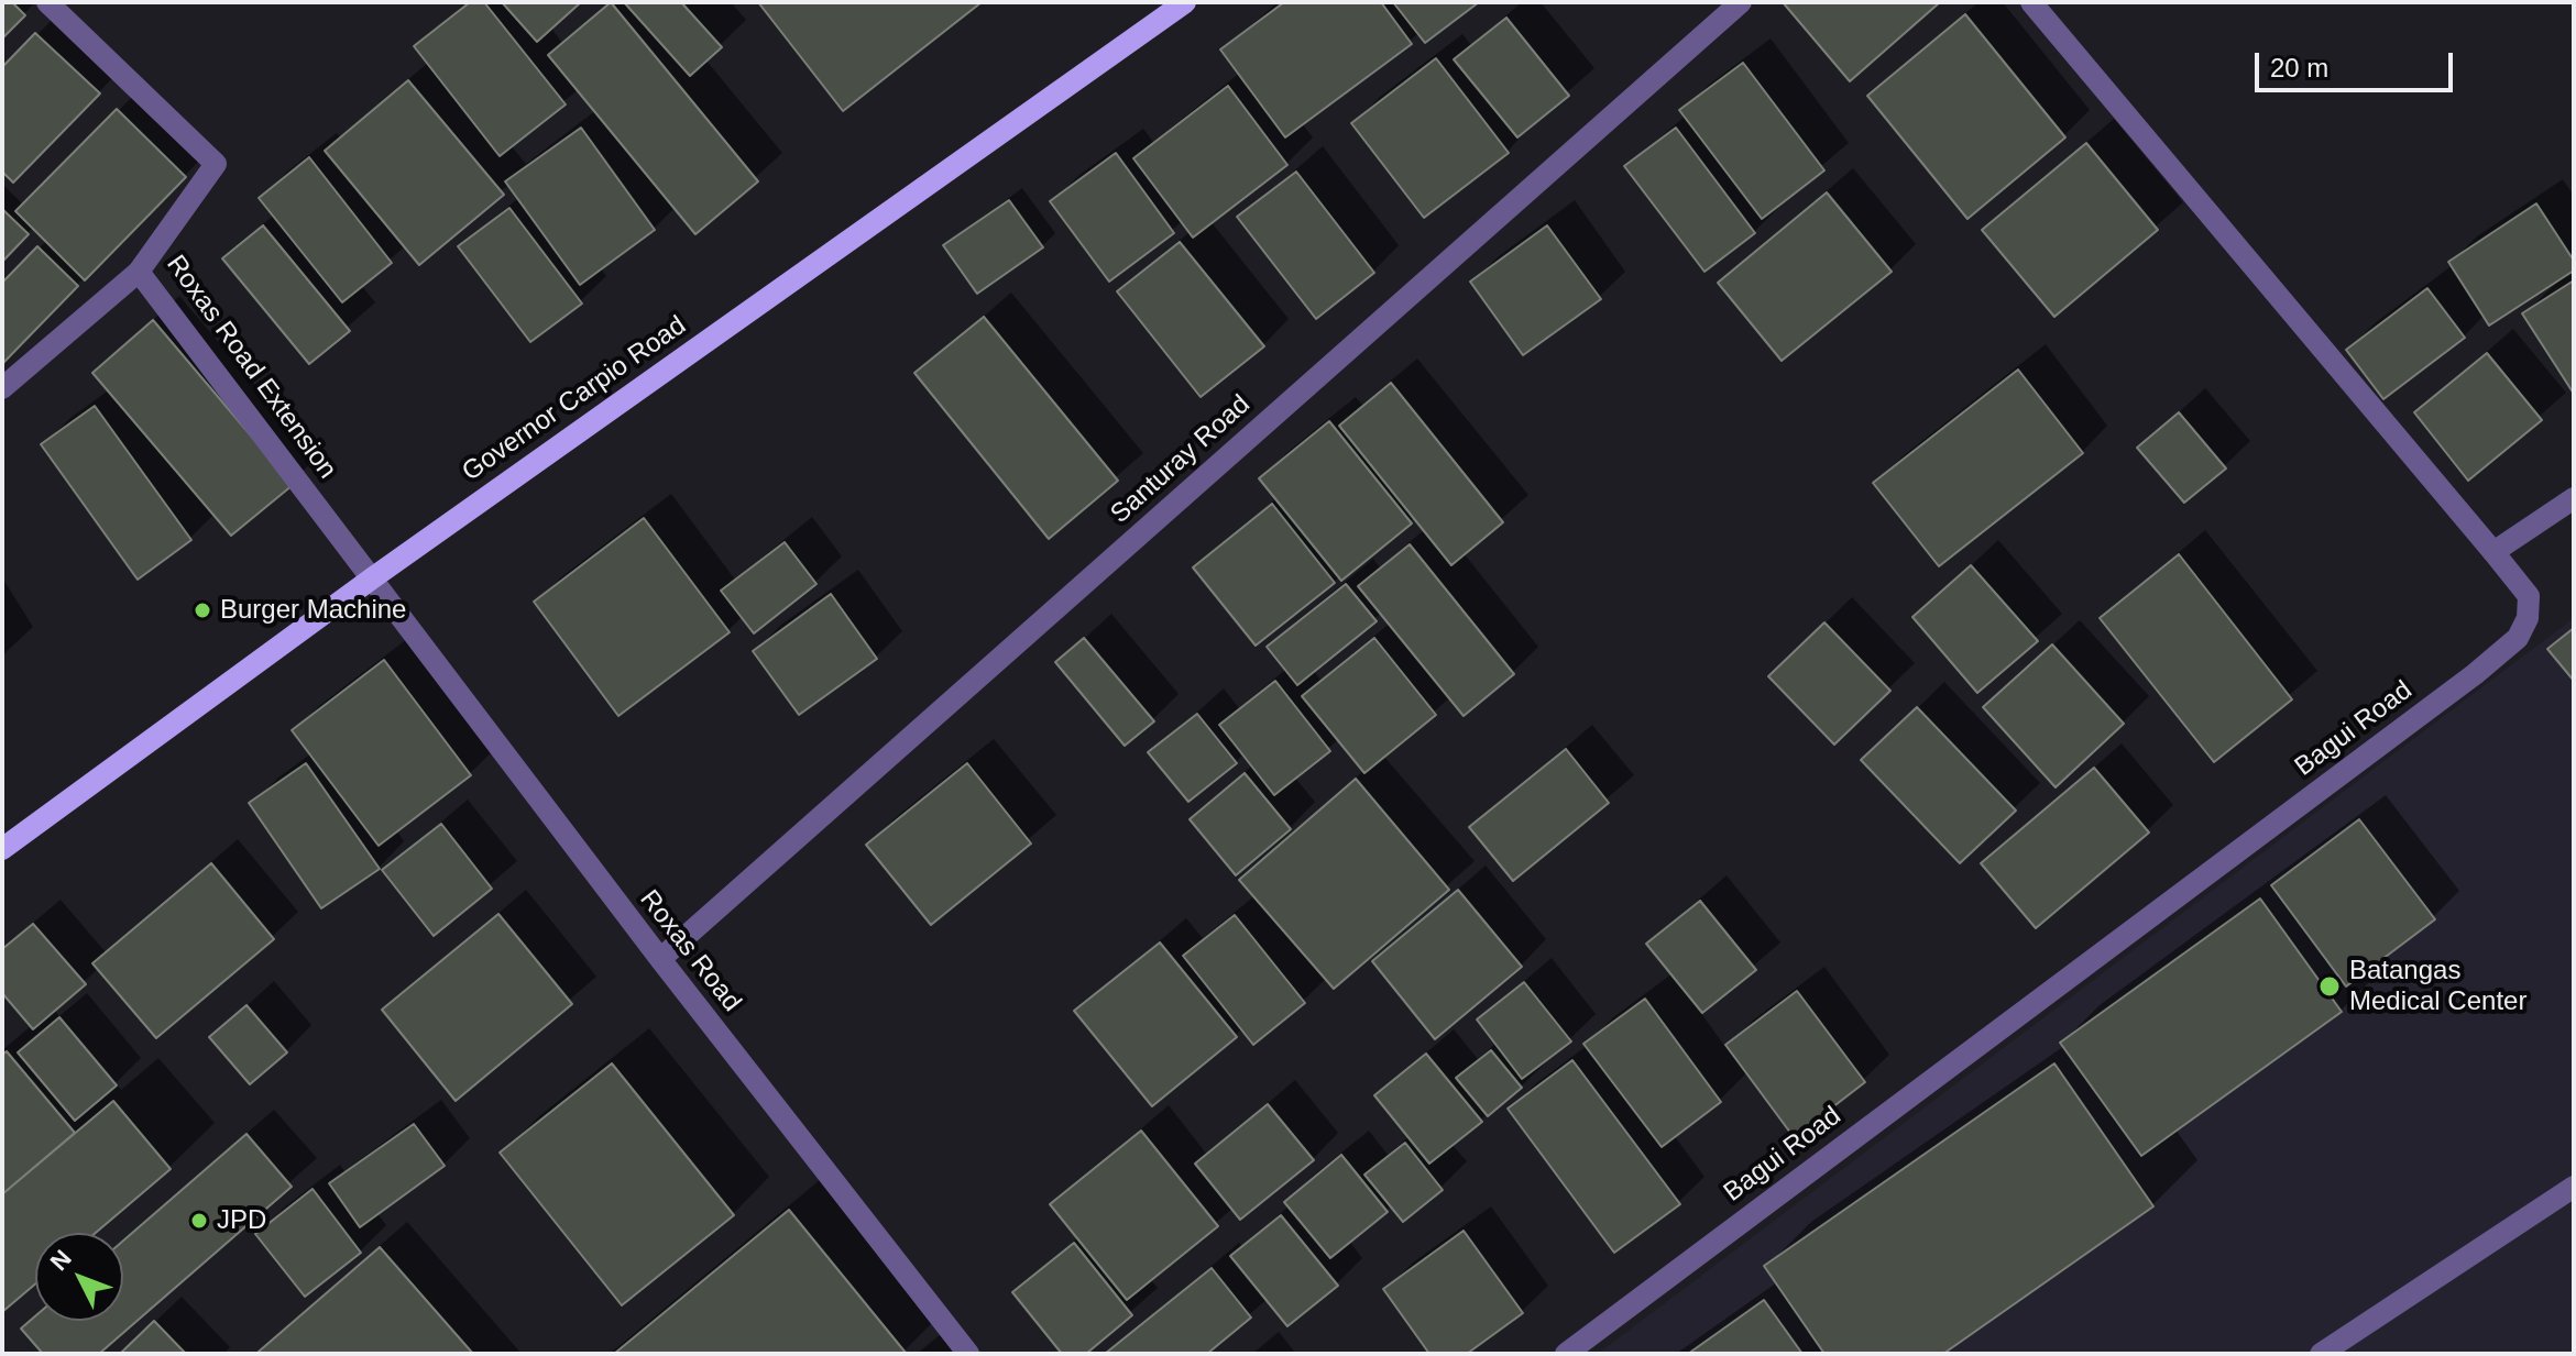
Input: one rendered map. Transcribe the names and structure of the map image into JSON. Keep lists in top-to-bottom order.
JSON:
{
  "streets": {
    "main road": ["Governor Carpio Road"],
    "street": [
      "Roxas Road Extension",
      "Santuray Road",
      "Bagui Road",
      "Roxas Road"
    ]
  },
  "crossings": [
    ["Roxas Road Extension", "Governor Carpio Road"],
    ["Roxas Road Extension", "Roxas Road"],
    ["Governor Carpio Road", "Roxas Road"],
    ["Santuray Road", "Roxas Road"]
  ],
  "places": ["Burger Machine", "Batangas Medical Center", "JPD"],
  "scale_bar": "20 m",
  "north": "top left"
}
